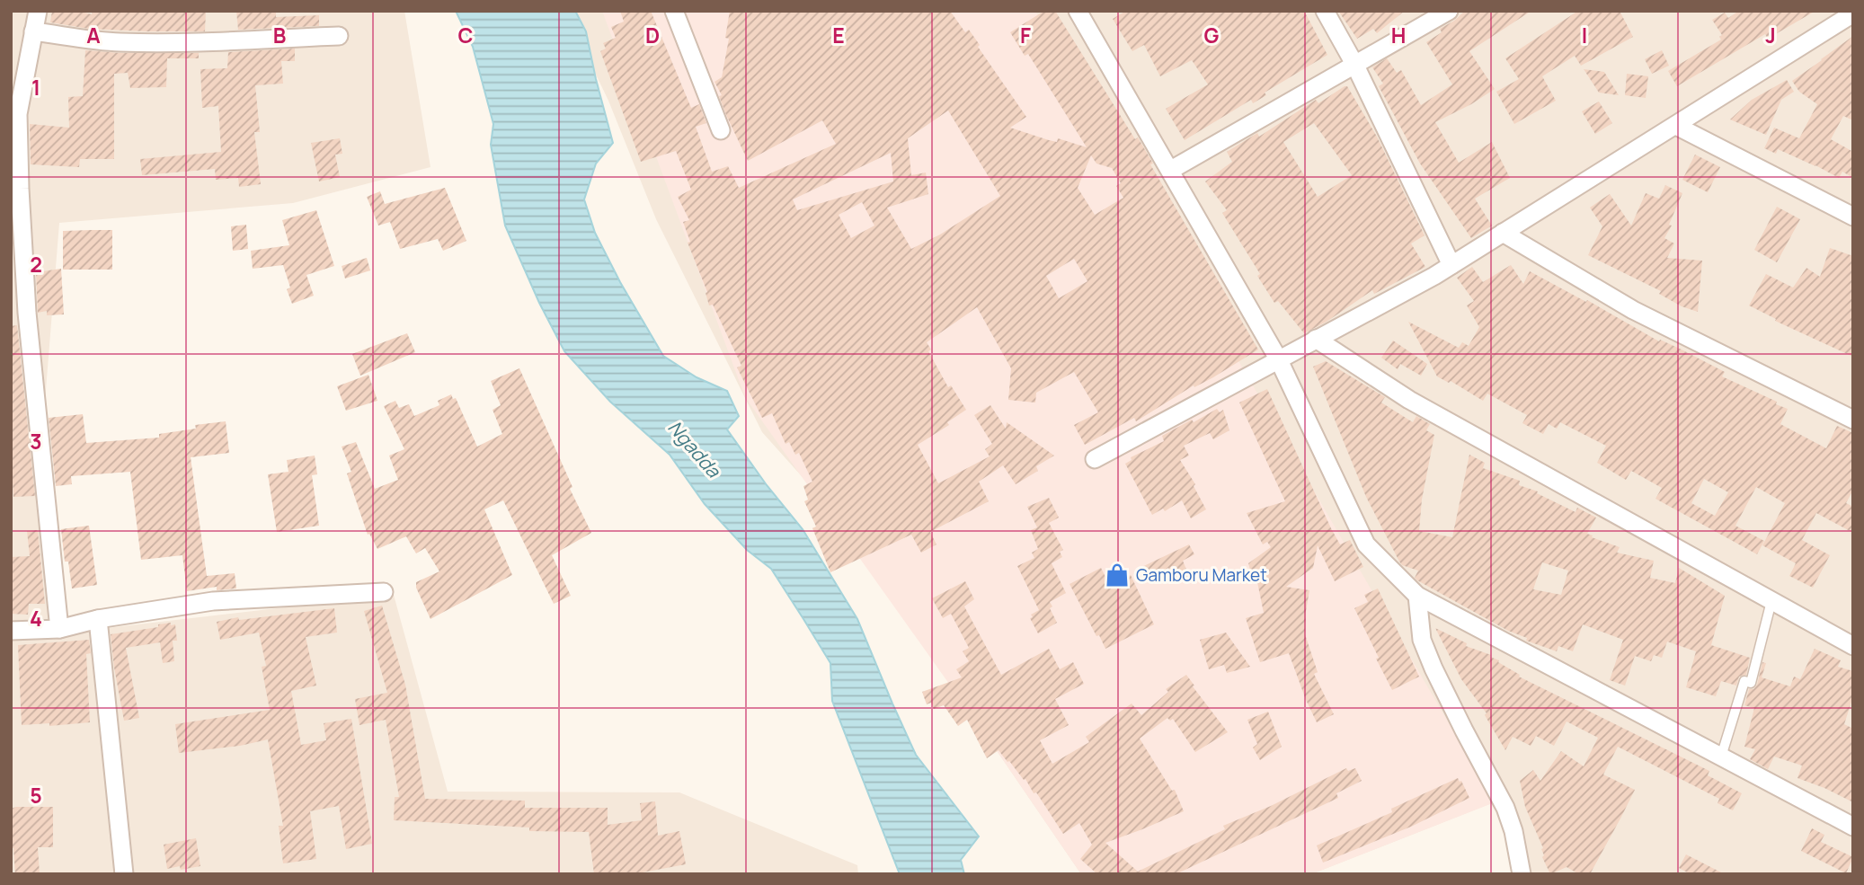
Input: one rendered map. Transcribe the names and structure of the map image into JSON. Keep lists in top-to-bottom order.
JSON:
{
  "water": ["Ngadda"],
  "places": {
    "shop": ["Gamboru Market"]
  },
  "grid": {
    "columns": [
      "A",
      "B",
      "C",
      "D",
      "E",
      "F",
      "G",
      "H",
      "I",
      "J"
    ],
    "rows": [
      "1",
      "2",
      "3",
      "4",
      "5"
    ]
  }
}
